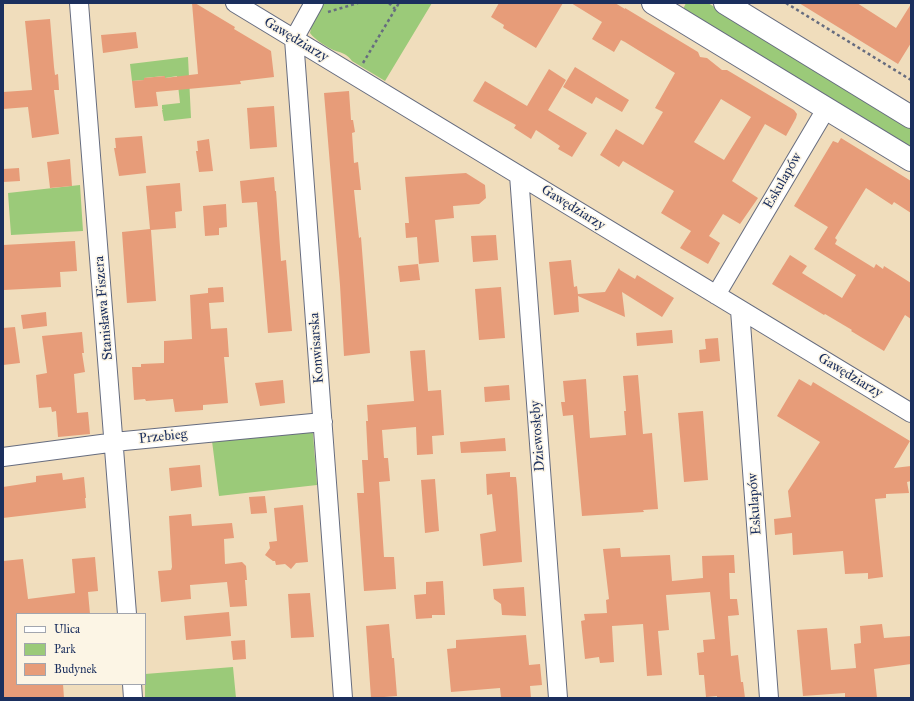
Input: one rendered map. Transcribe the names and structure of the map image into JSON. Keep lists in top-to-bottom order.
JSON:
{
  "streets": {
    "street": [
      "Gawędziarzy",
      "Eskulapów",
      "Stanisława Fiszera",
      "Konwisarska",
      "Dziewosłęby",
      "Przebieg"
    ]
  },
  "crossings": [
    ["Gawędziarzy", "Eskulapów"],
    ["Gawędziarzy", "Konwisarska"],
    ["Gawędziarzy", "Dziewosłęby"],
    ["Stanisława Fiszera", "Przebieg"],
    ["Konwisarska", "Przebieg"]
  ],
  "legend": ["Ulica", "Park", "Budynek"]
}
